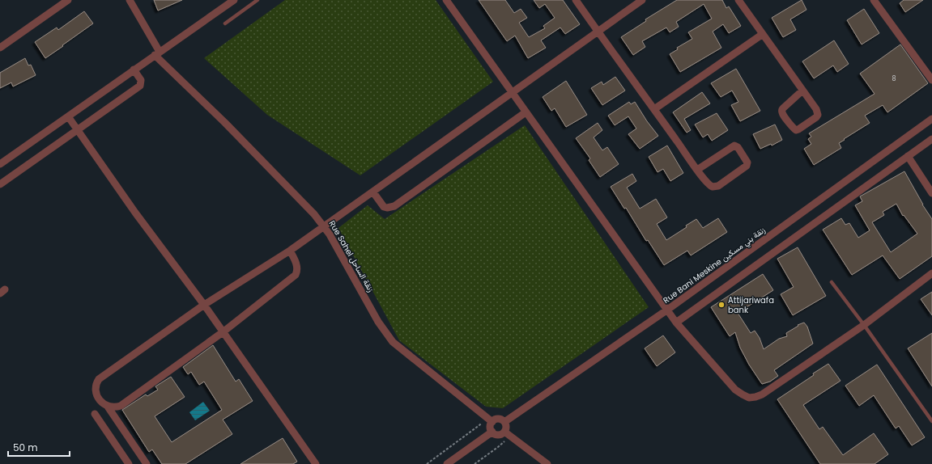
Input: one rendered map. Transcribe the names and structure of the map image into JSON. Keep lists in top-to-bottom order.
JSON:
{
  "streets": {
    "street": ["Rue Sahel زنقة الساحل", "Rue Bani Meskine زنقة بني مسكين"]
  },
  "crossings": [
    ["Rue Sahel زنقة الساحل", "Rue Bani Meskine زنقة بني مسكين"]
  ],
  "places": ["Attijariwafa bank"],
  "house_numbers": ["8"],
  "scale_bar": "50 m"
}
